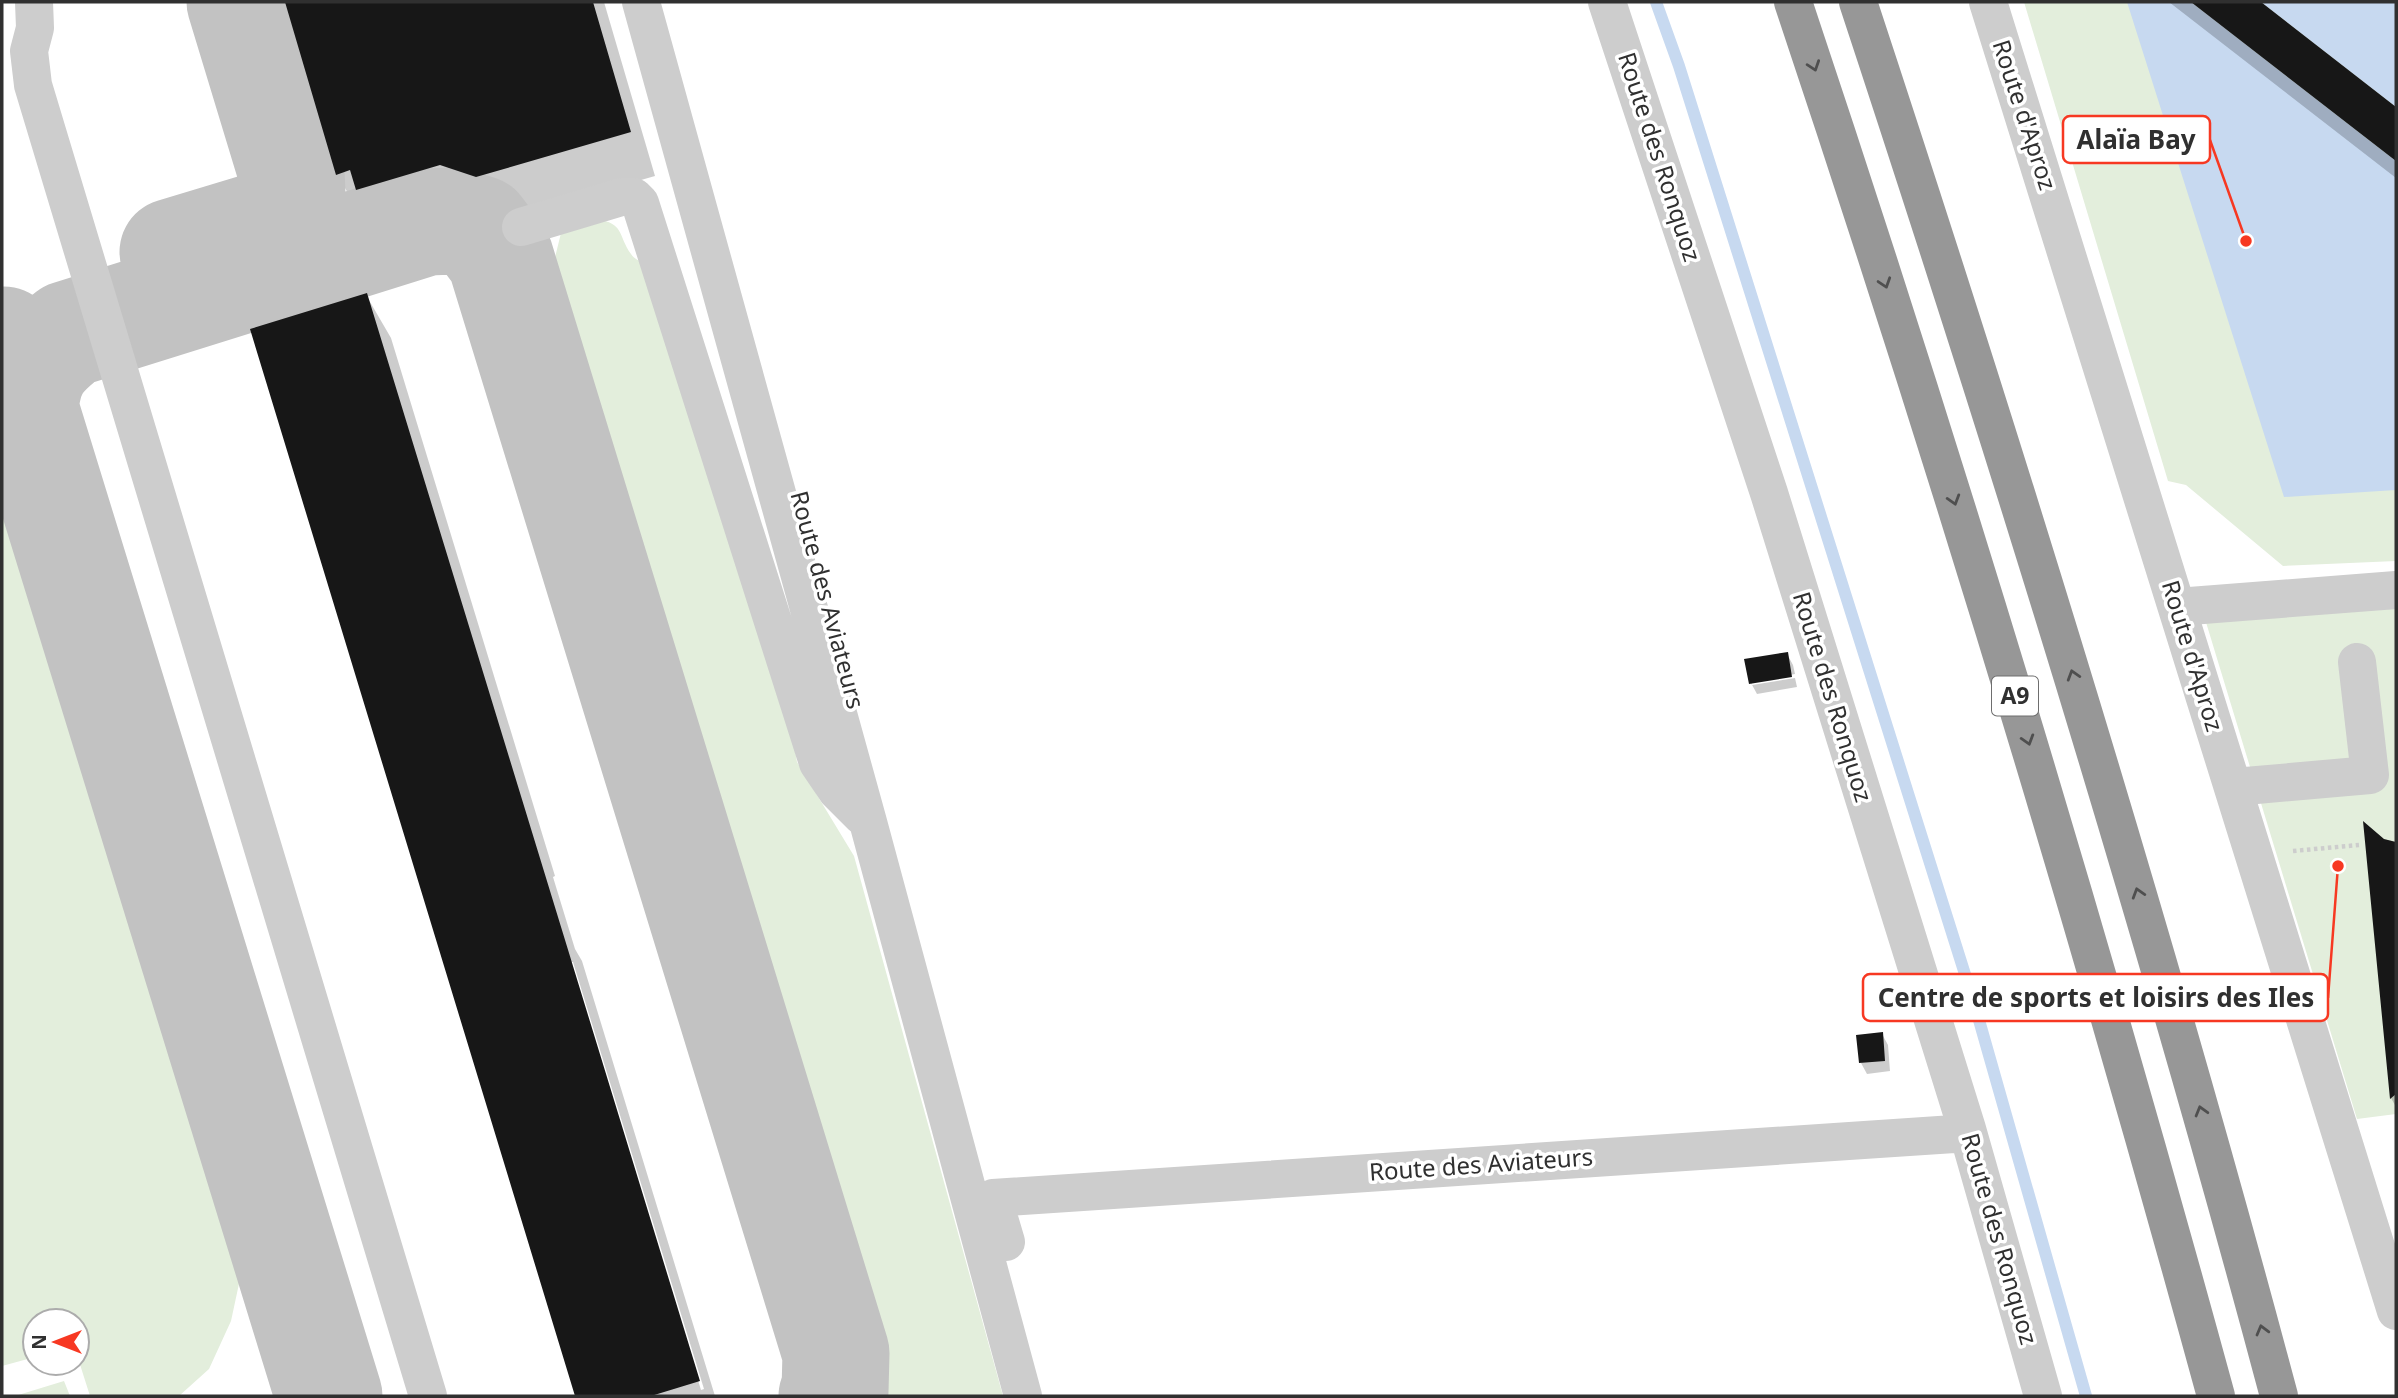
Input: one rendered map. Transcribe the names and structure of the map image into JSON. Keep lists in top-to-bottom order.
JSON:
{
  "streets": {
    "highway": ["A9"],
    "street": ["Route d'Aproz", "Route des Ronquoz", "Route des Aviateurs"]
  },
  "crossings": [
    ["Route des Ronquoz", "Route des Aviateurs"]
  ],
  "places": ["Alaïa Bay", "Centre de sports et loisirs des Iles"],
  "north": "left"
}
